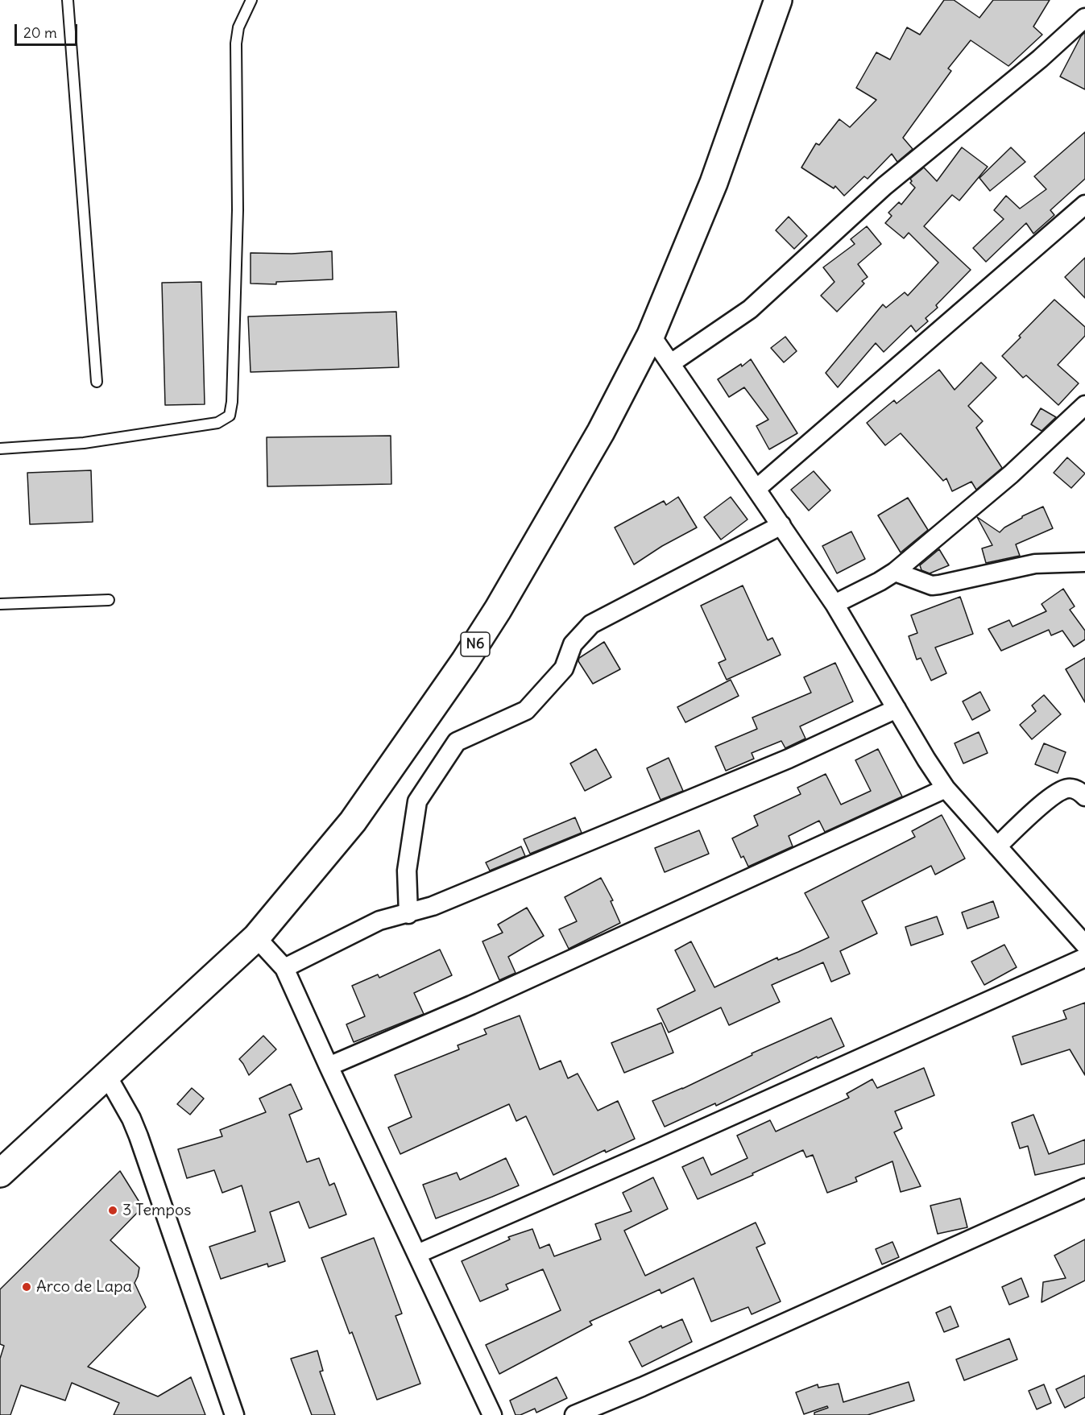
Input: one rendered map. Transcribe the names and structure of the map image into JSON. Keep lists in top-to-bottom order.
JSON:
{
  "streets": {
    "highway": ["N6"]
  },
  "places": ["3 Tempos", "Arco de Lapa"],
  "scale_bar": "20 m"
}
